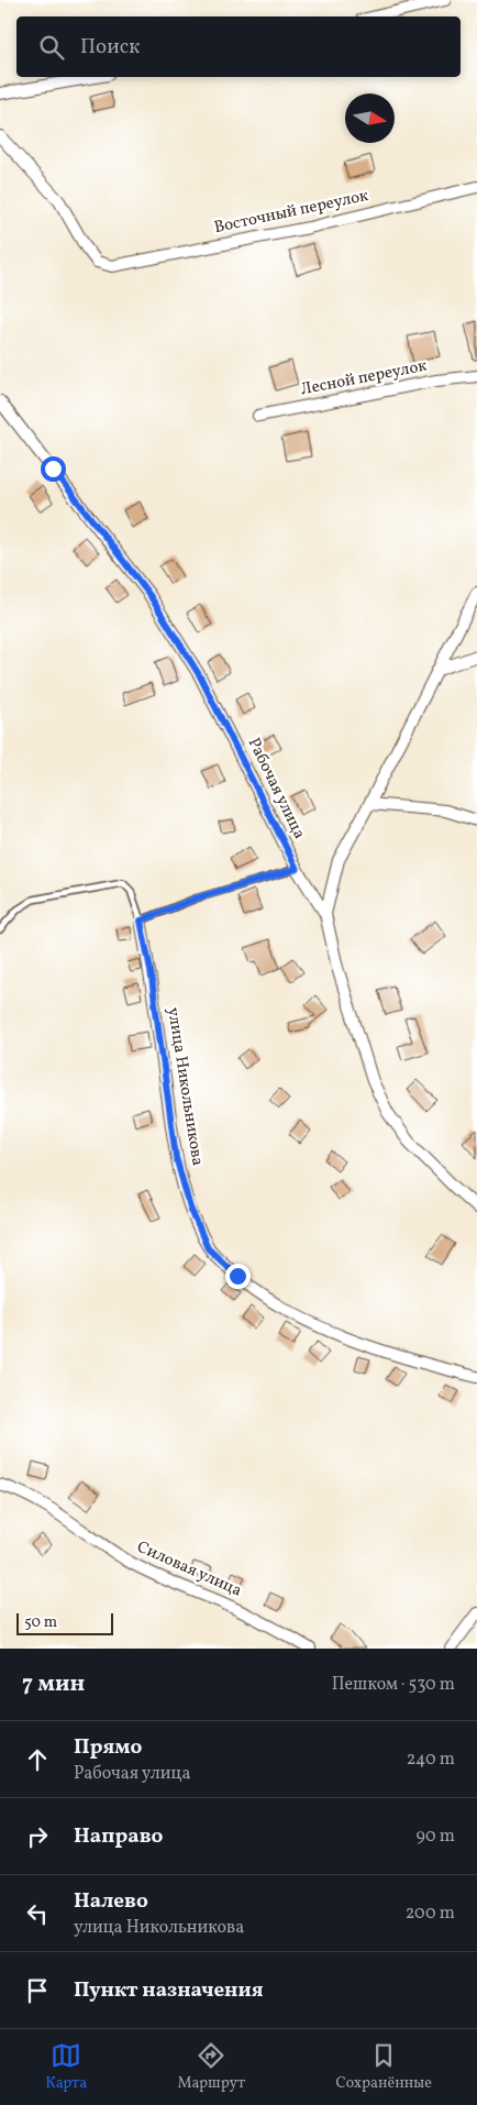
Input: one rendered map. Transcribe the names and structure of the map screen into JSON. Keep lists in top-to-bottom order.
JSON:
{
  "streets": {
    "street": [
      "Восточный переулок",
      "Лесной переулок",
      "Рабочая улица",
      "улица Никольникова",
      "Силовая улица"
    ]
  },
  "scale_bar": "50 m",
  "north": "right",
  "page": {
    "search": "Поиск",
    "scale": "50 m",
    "heading": ["7 мин", "Пешком · 530 m"],
    "list": [
      ["Прямо", "Рабочая улица", "240 m"],
      ["Направо", "90 m"],
      ["Налево", "улица Никольникова", "200 m"],
      "Пункт назначения"
    ],
    "nav": ["Карта", "Маршрут", "Сохранённые"]
  }
}
